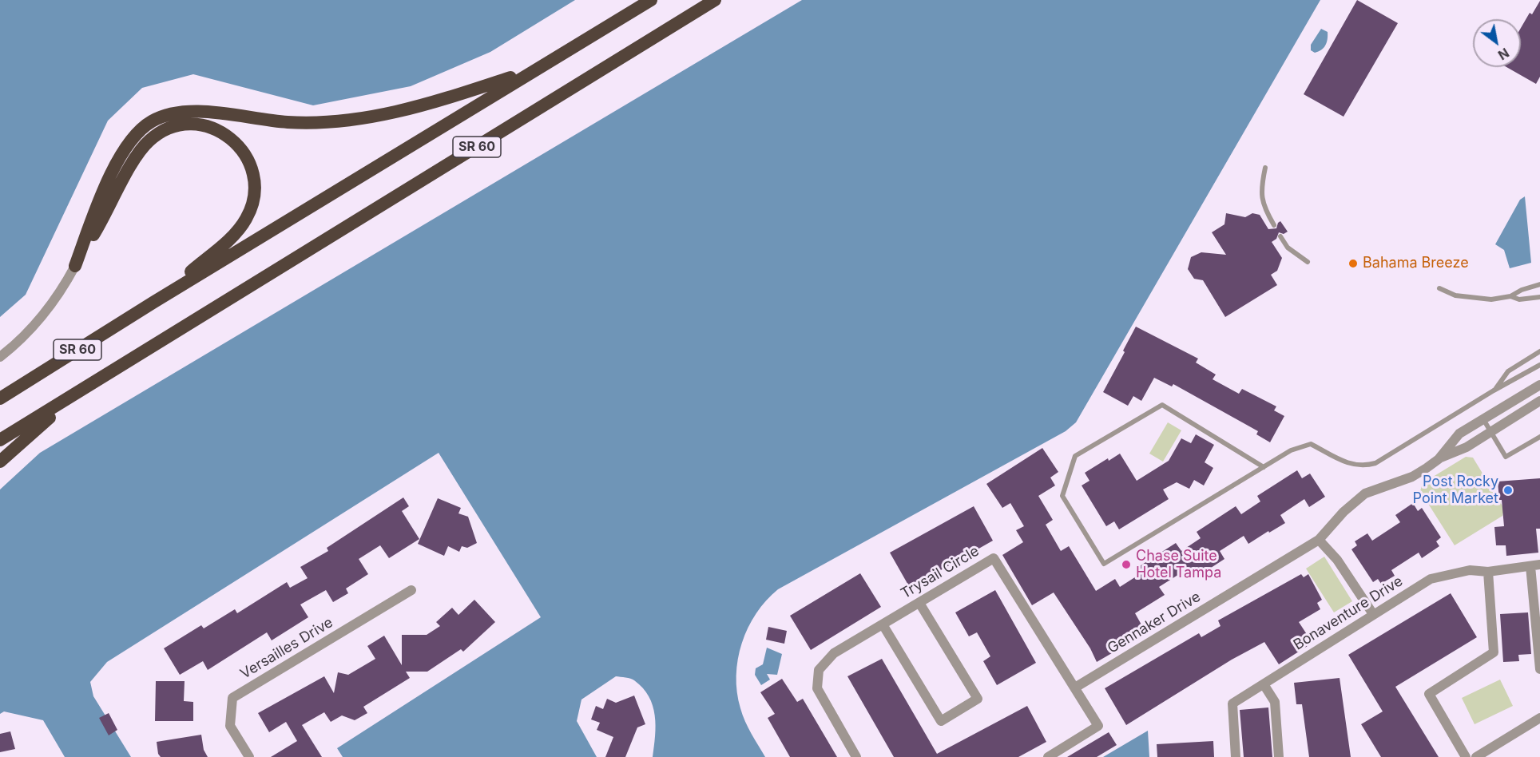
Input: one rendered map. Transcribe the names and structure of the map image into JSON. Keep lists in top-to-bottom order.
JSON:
{
  "streets": {
    "highway": ["SR 60"],
    "street": [
      "Trysail Circle",
      "Bonaventure Drive",
      "Gennaker Drive",
      "Versailles Drive"
    ]
  },
  "crossings": [
    ["Trysail Circle", "Gennaker Drive"]
  ],
  "places": ["Bahama Breeze", "Post Rocky Point Market", "Chase Suite Hotel Tampa"],
  "north": "bottom right"
}
